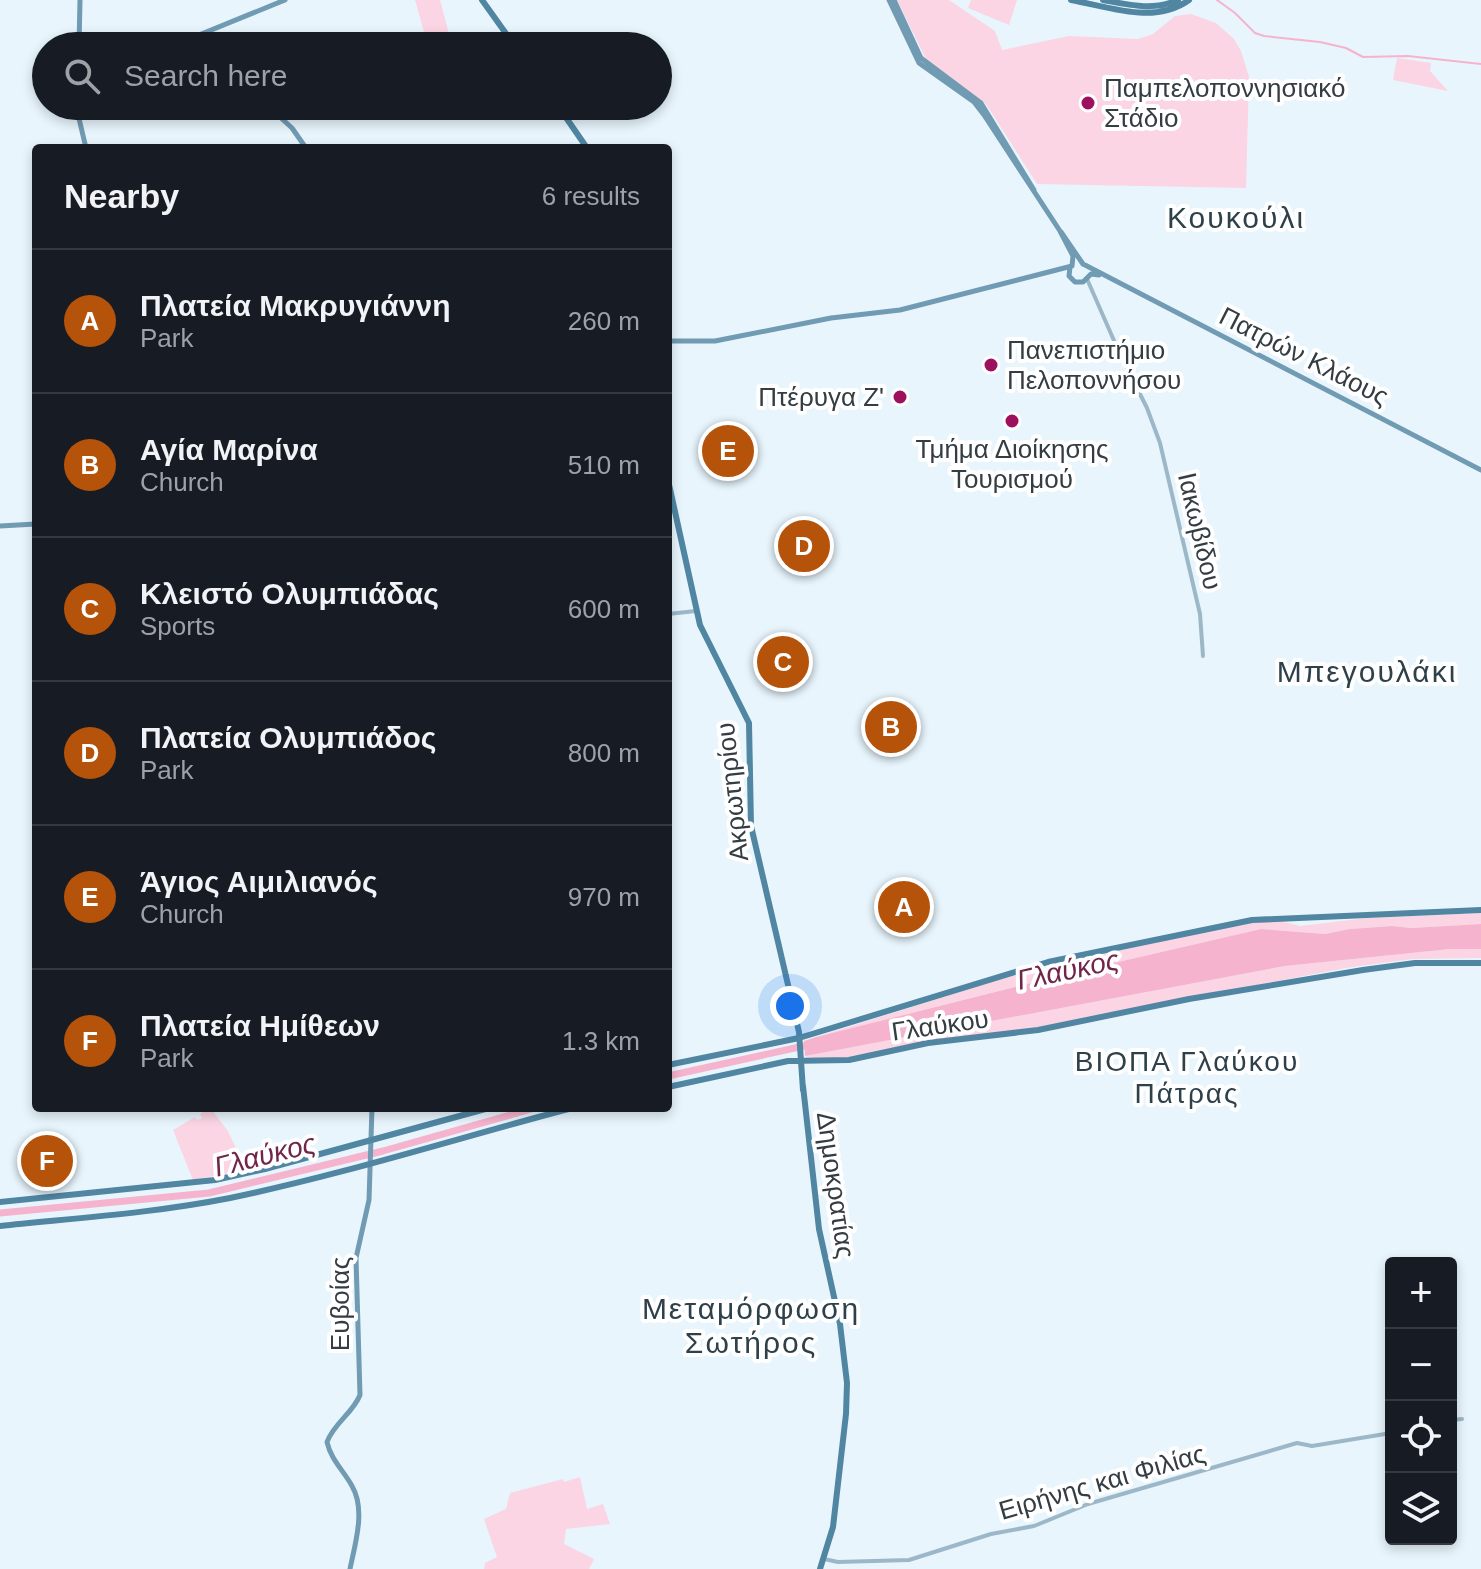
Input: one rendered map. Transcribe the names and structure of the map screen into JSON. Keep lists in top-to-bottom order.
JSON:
{
  "streets": {
    "main road": [
      "Πατρών Κλάους",
      "Ακρωτηρίου",
      "Γλαύκου",
      "Δημοκρατίας",
      "Ευβοίας"
    ],
    "street": ["Ιακωβίδου", "Ειρήνης και Φιλίας"]
  },
  "crossings": [
    ["Ακρωτηρίου", "Γλαύκου"],
    ["Ακρωτηρίου", "Δημοκρατίας"],
    ["Γλαύκου", "Δημοκρατίας"],
    ["Δημοκρατίας", "Ειρήνης και Φιλίας"]
  ],
  "districts": [
    "Κουκούλι",
    "Μπεγουλάκι",
    "ΒΙΟΠΑ Γλαύκου Πάτρας",
    "Μεταμόρφωση Σωτήρος"
  ],
  "water": ["Γλαύκος"],
  "places": [
    "Παμπελοποννησιακό Στάδιο",
    "Πανεπιστήμιο Πελοποννήσου",
    "Πτέρυγα Ζ'",
    "Τμήμα Διοίκησης Τουρισμού"
  ],
  "page": {
    "search": "Search here",
    "heading": ["Nearby", "6 results"],
    "list": [
      {
        "mark": "A",
        "name": "Πλατεία Μακρυγιάννη",
        "note": "Park",
        "value": "260 m"
      },
      {
        "mark": "B",
        "name": "Αγία Μαρίνα",
        "note": "Church",
        "value": "510 m"
      },
      {
        "mark": "C",
        "name": "Κλειστό Ολυμπιάδας",
        "note": "Sports",
        "value": "600 m"
      },
      {
        "mark": "D",
        "name": "Πλατεία Ολυμπιάδος",
        "note": "Park",
        "value": "800 m"
      },
      {
        "mark": "E",
        "name": "Άγιος Αιμιλιανός",
        "note": "Church",
        "value": "970 m"
      },
      {
        "mark": "F",
        "name": "Πλατεία Ημίθεων",
        "note": "Park",
        "value": "1.3 km"
      }
    ],
    "pins": [
      "E",
      "D",
      "C",
      "B",
      "A",
      "F"
    ],
    "map_buttons": ["+", "−"]
  }
}
